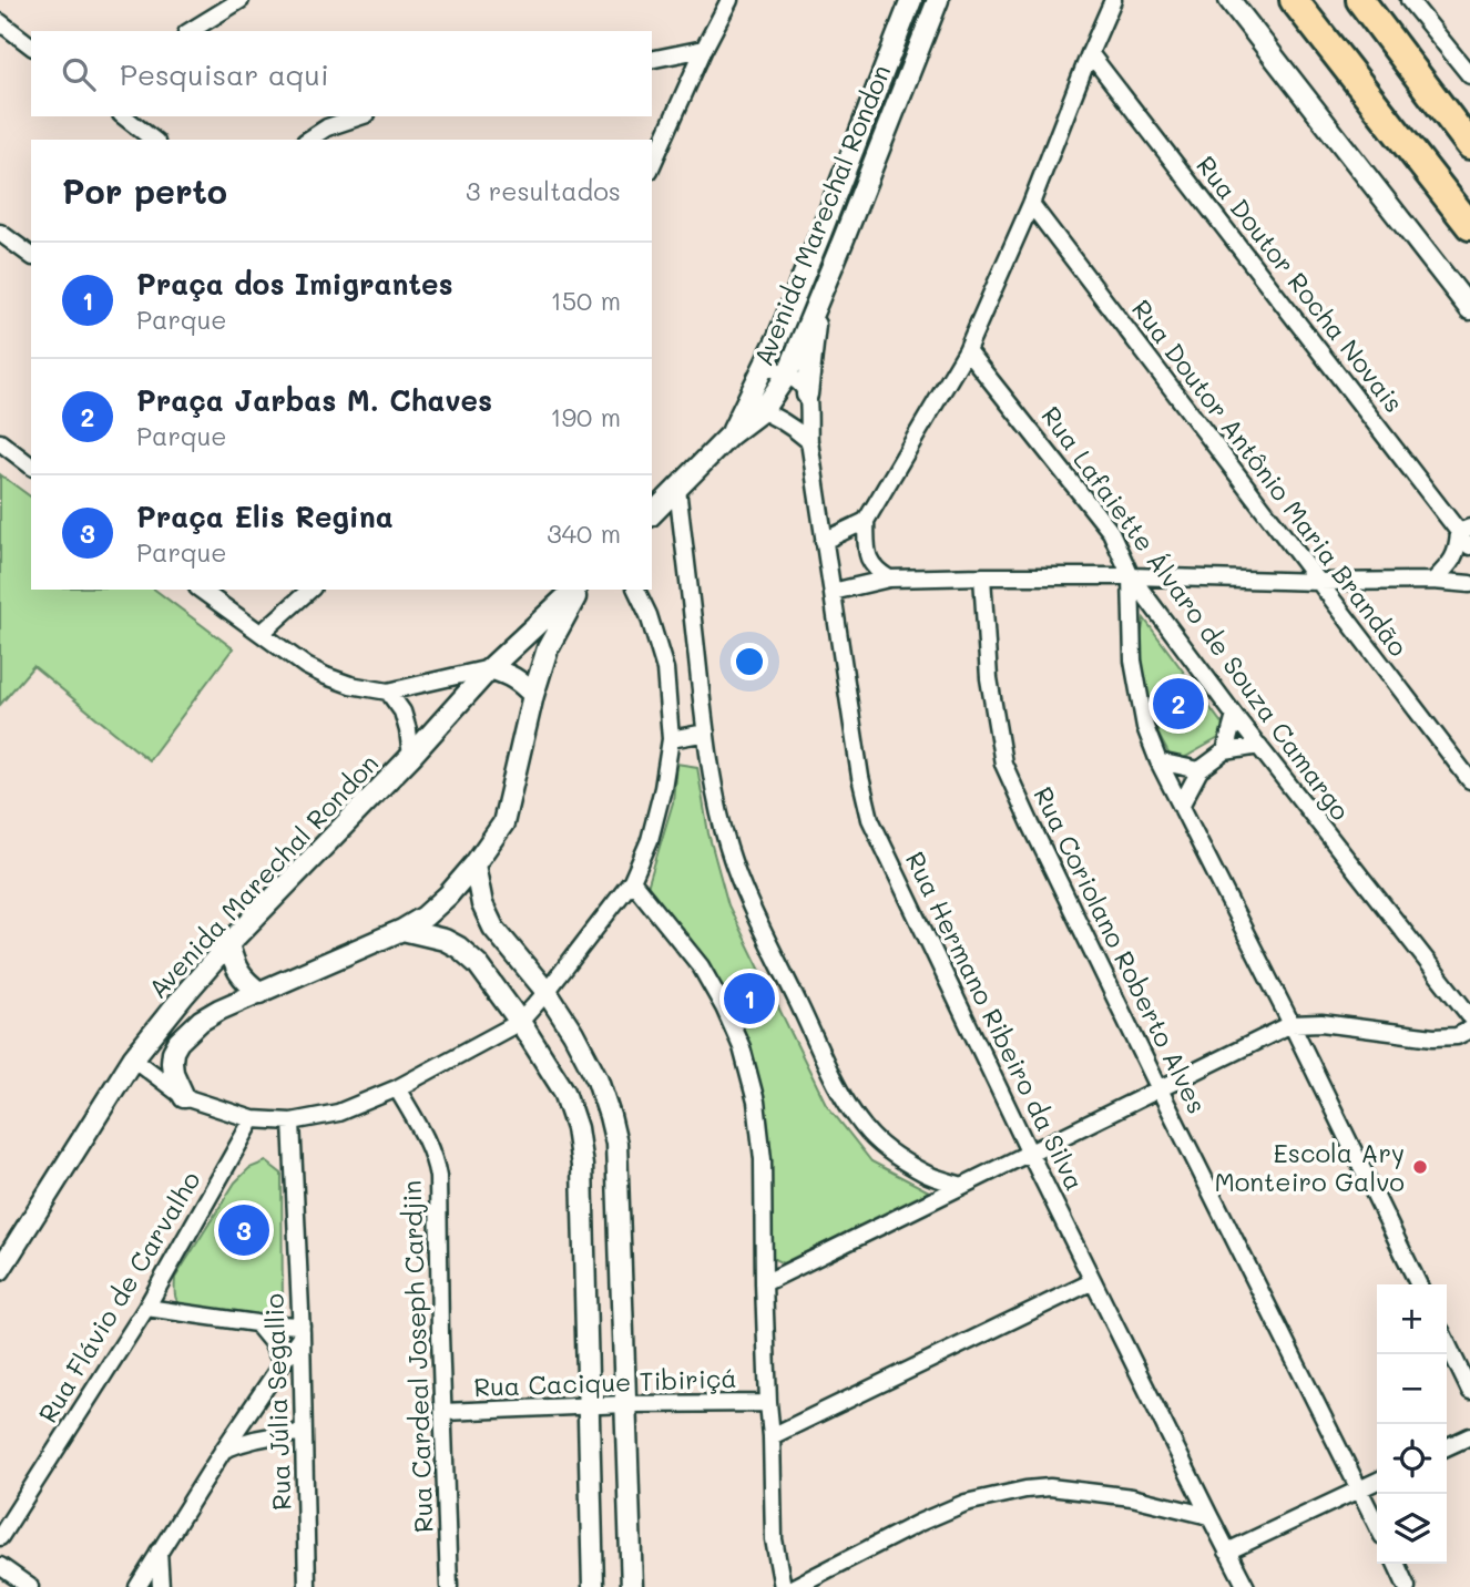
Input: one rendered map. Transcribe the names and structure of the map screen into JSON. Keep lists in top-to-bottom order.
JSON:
{
  "streets": {
    "street": [
      "Avenida Marechal Rondon",
      "Rua Doutor Rocha Novais",
      "Rua Doutor Antônio Maria Brandão",
      "Rua Lafaiette Álvaro de Souza Camargo",
      "Rua Coriolano Roberto Alves",
      "Rua Hermano Ribeiro da Silva",
      "Rua Flávio de Carvalho",
      "Rua Cardeal Joseph Cardjin",
      "Rua Cacique Tibiriçá",
      "Rua Júlia Segallio"
    ]
  },
  "crossings": [
    ["Rua Cardeal Joseph Cardjin", "Rua Cacique Tibiriçá"]
  ],
  "places": ["Escola Ary Monteiro Galvo"],
  "page": {
    "search": "Pesquisar aqui",
    "heading": ["Por perto", "3 resultados"],
    "list": [
      {
        "mark": "1",
        "name": "Praça dos Imigrantes",
        "note": "Parque",
        "value": "150 m"
      },
      {
        "mark": "2",
        "name": "Praça Jarbas M. Chaves",
        "note": "Parque",
        "value": "190 m"
      },
      {
        "mark": "3",
        "name": "Praça Elis Regina",
        "note": "Parque",
        "value": "340 m"
      }
    ],
    "pins": ["2", "1", "3"],
    "map_buttons": ["+", "−"]
  }
}
